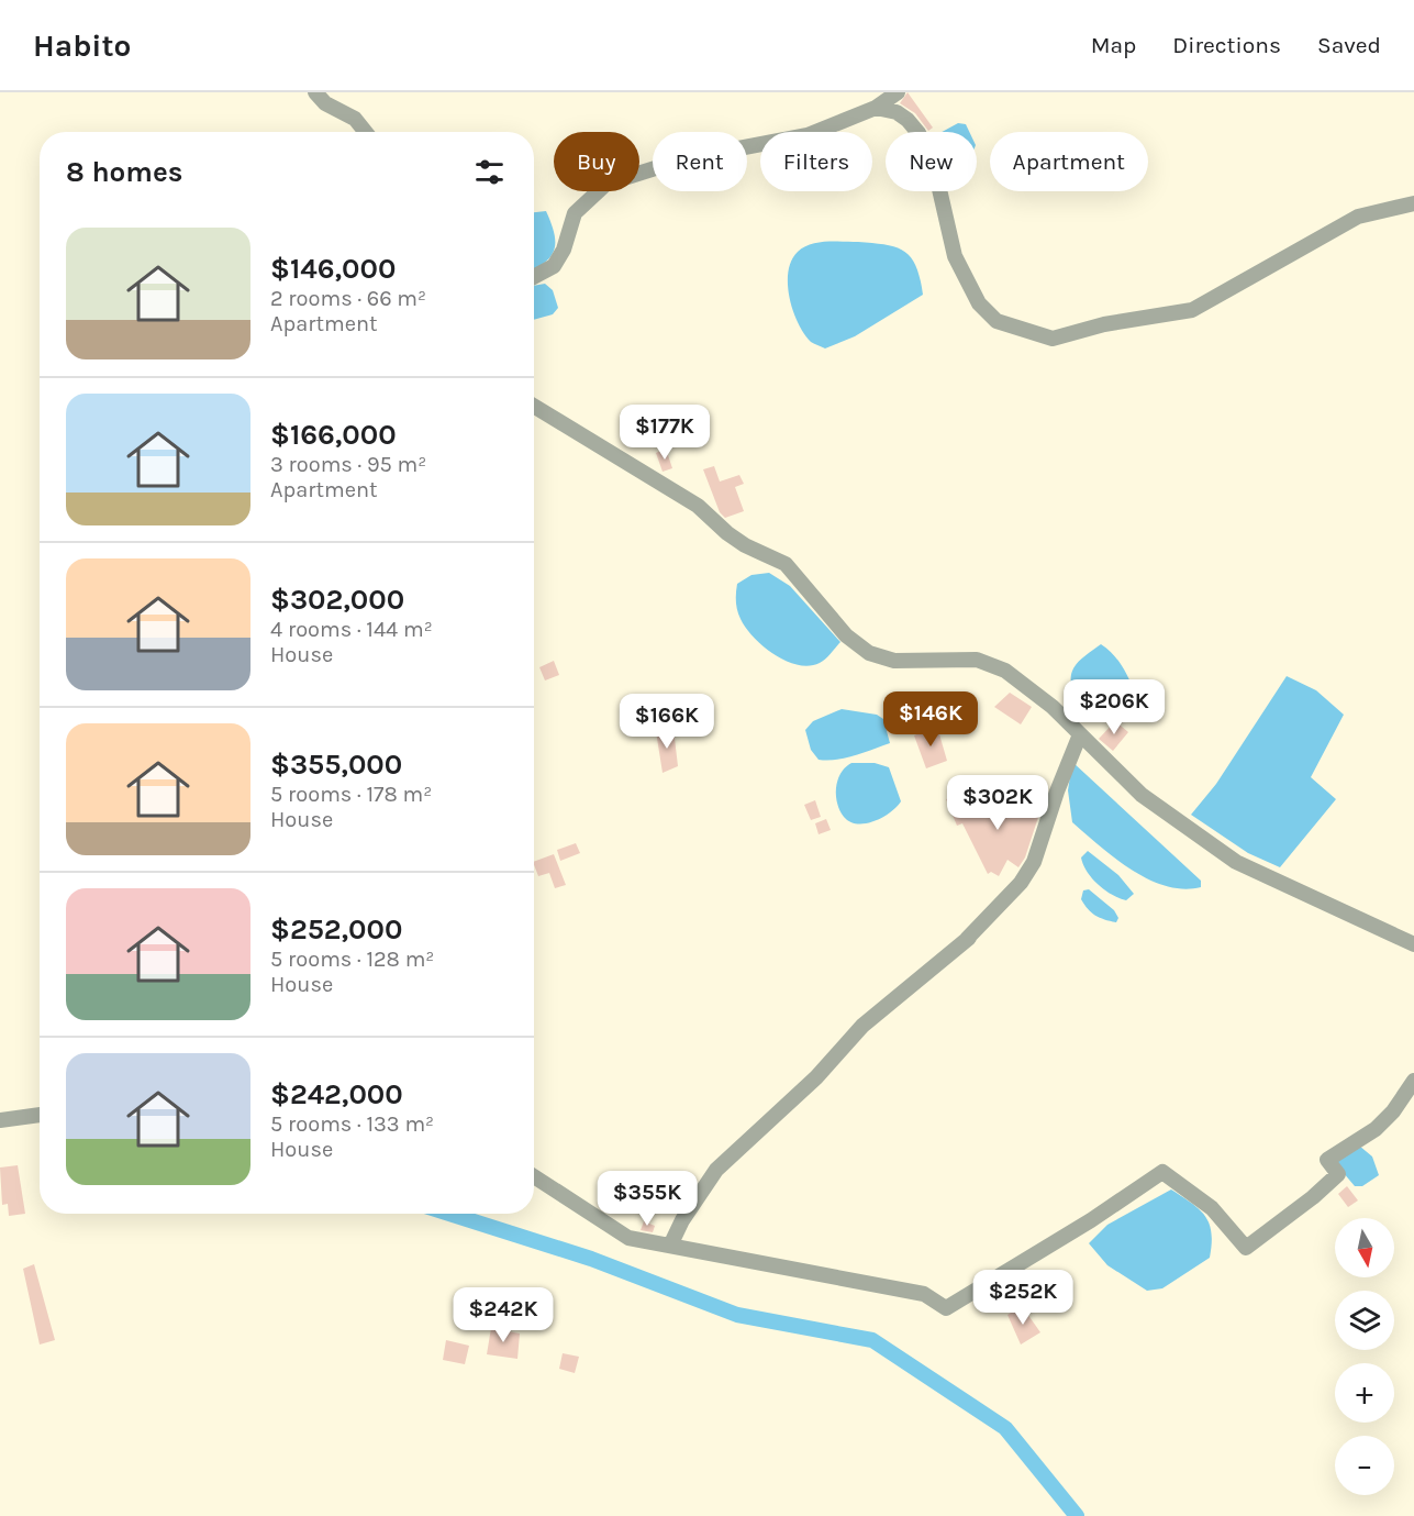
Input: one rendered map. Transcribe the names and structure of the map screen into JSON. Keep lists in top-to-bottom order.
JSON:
{
  "north": "bottom",
  "page": {
    "header": "Habito",
    "nav": ["Map", "Directions", "Saved"],
    "chip": [
      "Buy",
      "Rent",
      "Filters",
      "New",
      "Apartment"
    ],
    "heading": "8 homes",
    "list": [
      {
        "name": "$146,000",
        "note": "2 rooms · 66 m² · Apartment"
      },
      {
        "name": "$166,000",
        "note": "3 rooms · 95 m² · Apartment"
      },
      {
        "name": "$302,000",
        "note": "4 rooms · 144 m² · House"
      },
      {
        "name": "$355,000",
        "note": "5 rooms · 178 m² · House"
      },
      {
        "name": "$252,000",
        "note": "5 rooms · 128 m² · House"
      },
      {
        "name": "$242,000",
        "note": "5 rooms · 133 m² · House"
      }
    ],
    "price": [
      "$177K",
      "$206K",
      "$146K",
      "$166K",
      "$302K",
      "$355K",
      "$252K",
      "$242K"
    ],
    "map_buttons": ["+", "−"]
  }
}
